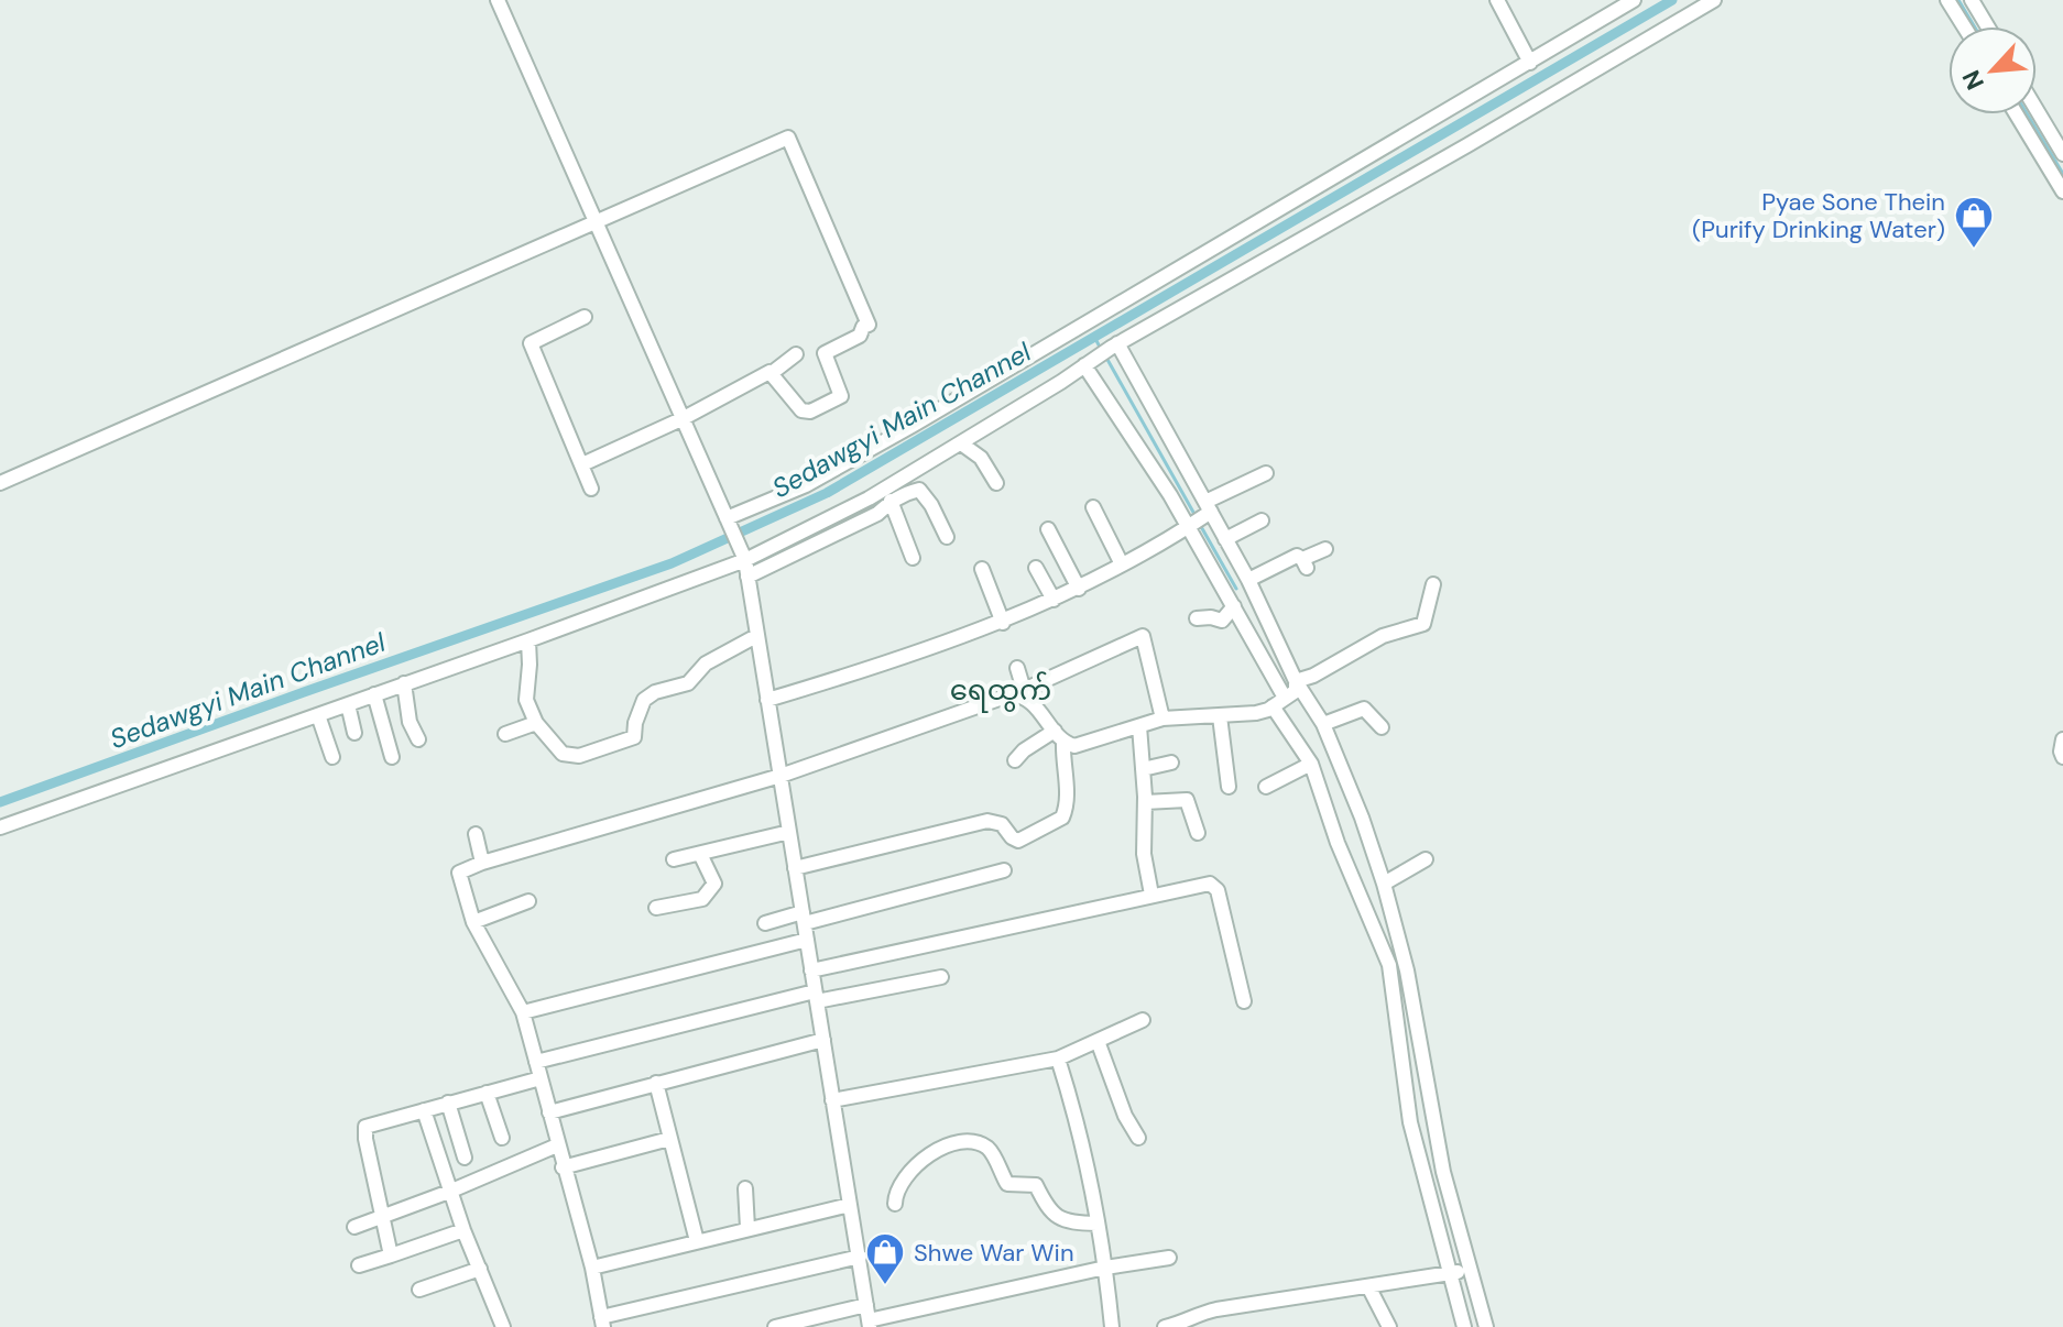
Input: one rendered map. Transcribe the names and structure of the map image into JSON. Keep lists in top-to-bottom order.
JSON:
{
  "districts": ["ရေထွက်"],
  "water": ["Sedawgyi Main Channel"],
  "places": {
    "shop": ["Pyae Sone Thein (Purify Drinking Water)", "Shwe War Win"]
  },
  "north": "bottom left"
}
